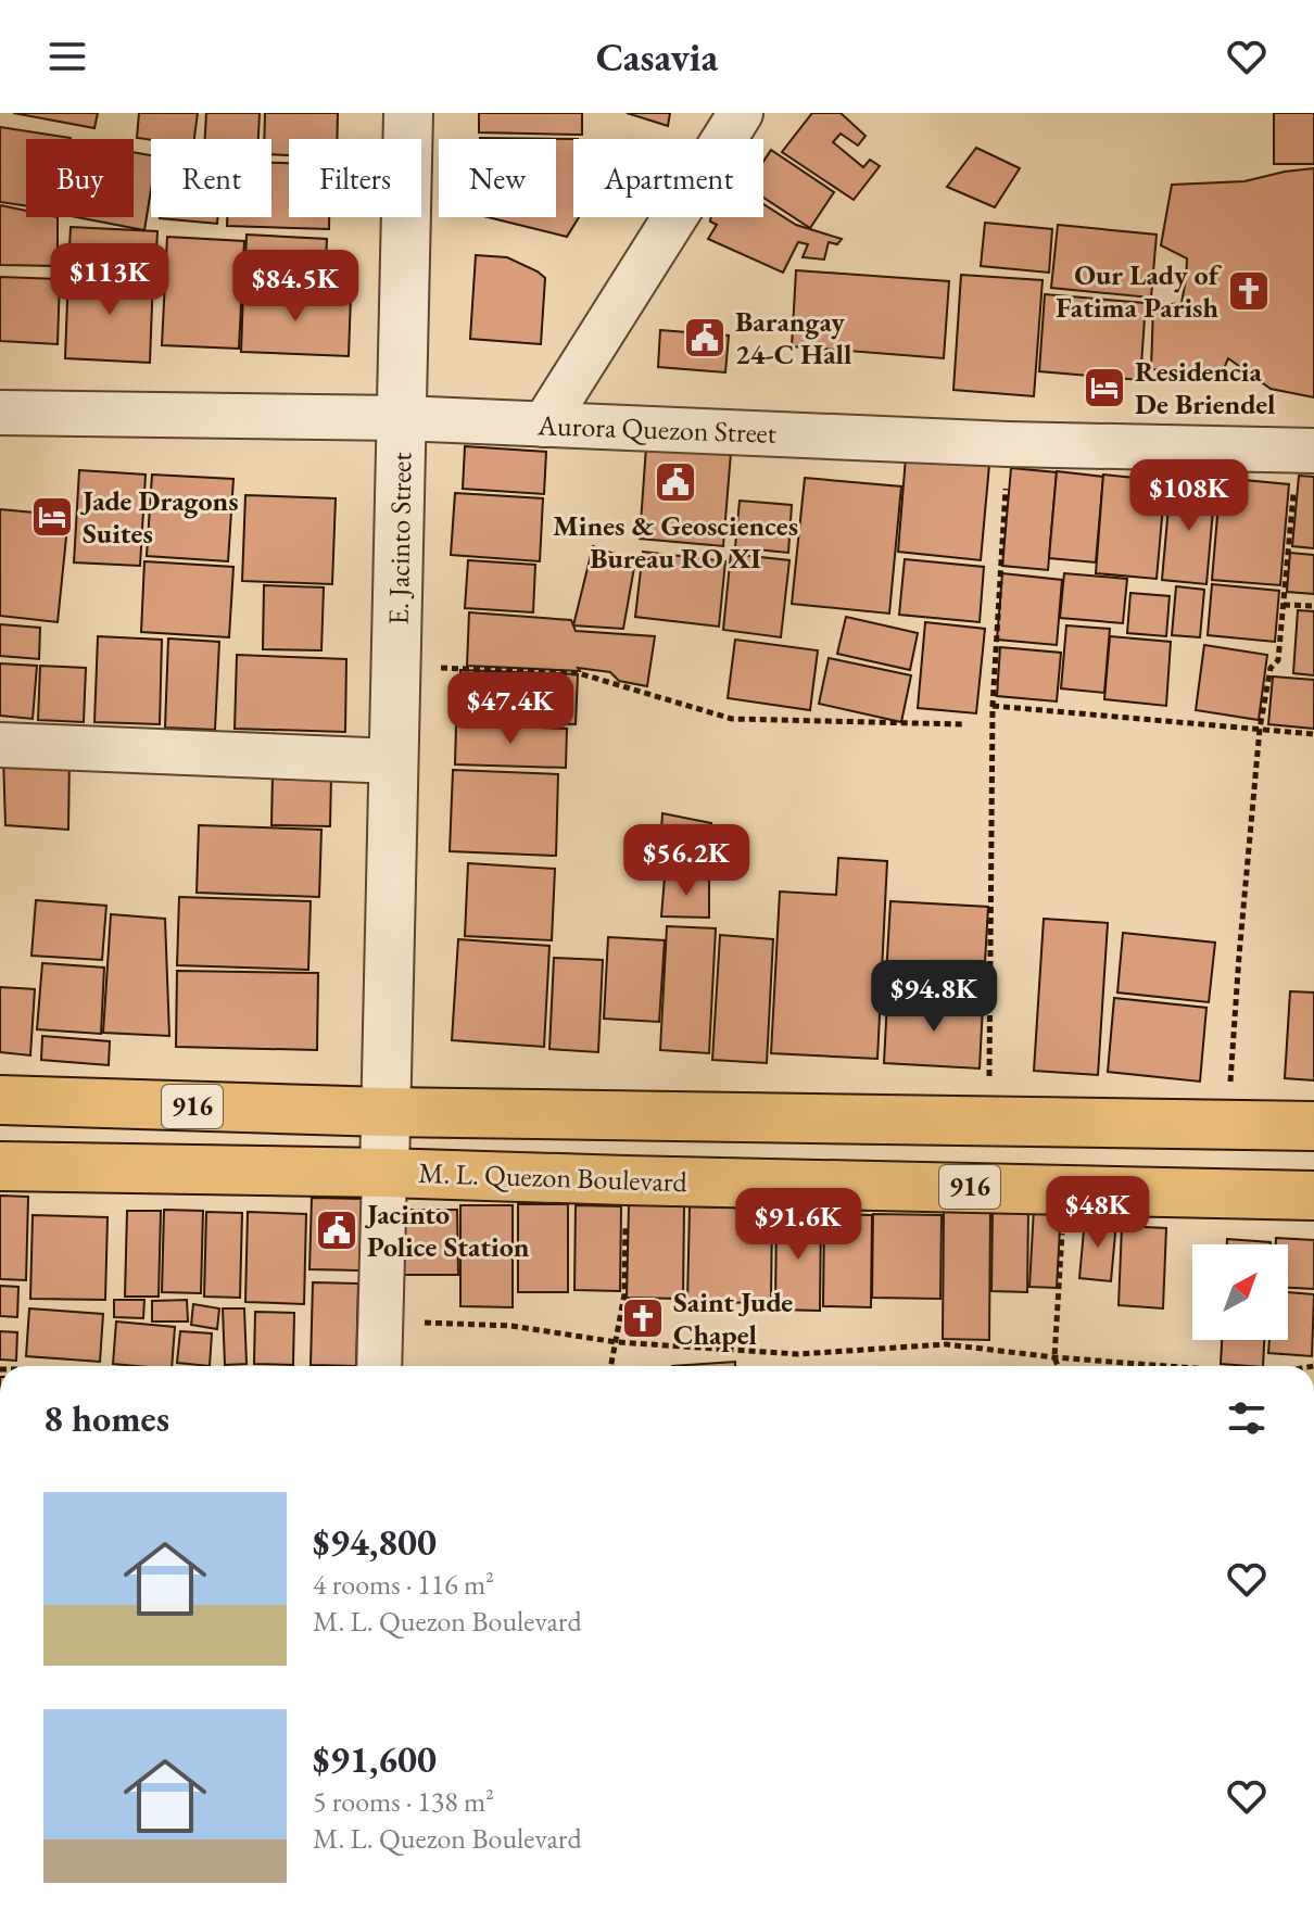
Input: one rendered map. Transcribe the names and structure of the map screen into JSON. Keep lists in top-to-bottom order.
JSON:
{
  "streets": {
    "main road": ["916", "M. L. Quezon Boulevard"],
    "street": ["Aurora Quezon Street", "E. Jacinto Street"]
  },
  "crossings": [
    ["Aurora Quezon Street", "E. Jacinto Street"],
    ["E. Jacinto Street", "916"],
    ["E. Jacinto Street", "M. L. Quezon Boulevard"]
  ],
  "places": {
    "church": ["Our Lady of Fatima Parish", "Saint Jude Chapel"],
    "public building": ["Barangay 24-C Hall", "Mines & Geosciences Bureau RO XI", "Jacinto Police Station"],
    "hotel": ["Residencia De Briendel", "Jade Dragons Suites"]
  },
  "north": "top right",
  "page": {
    "header": "Casavia",
    "chip": [
      "Buy",
      "Rent",
      "Filters",
      "New",
      "Apartment"
    ],
    "price": [
      "$113K",
      "$84.5K",
      "$108K",
      "$47.4K",
      "$56.2K",
      "$94.8K",
      "$48K",
      "$91.6K"
    ],
    "heading": "8 homes",
    "list": [
      {
        "name": "$94,800",
        "note": "4 rooms · 116 m² · M. L. Quezon Boulevard"
      },
      {
        "name": "$91,600",
        "note": "5 rooms · 138 m² · M. L. Quezon Boulevard"
      }
    ]
  }
}
